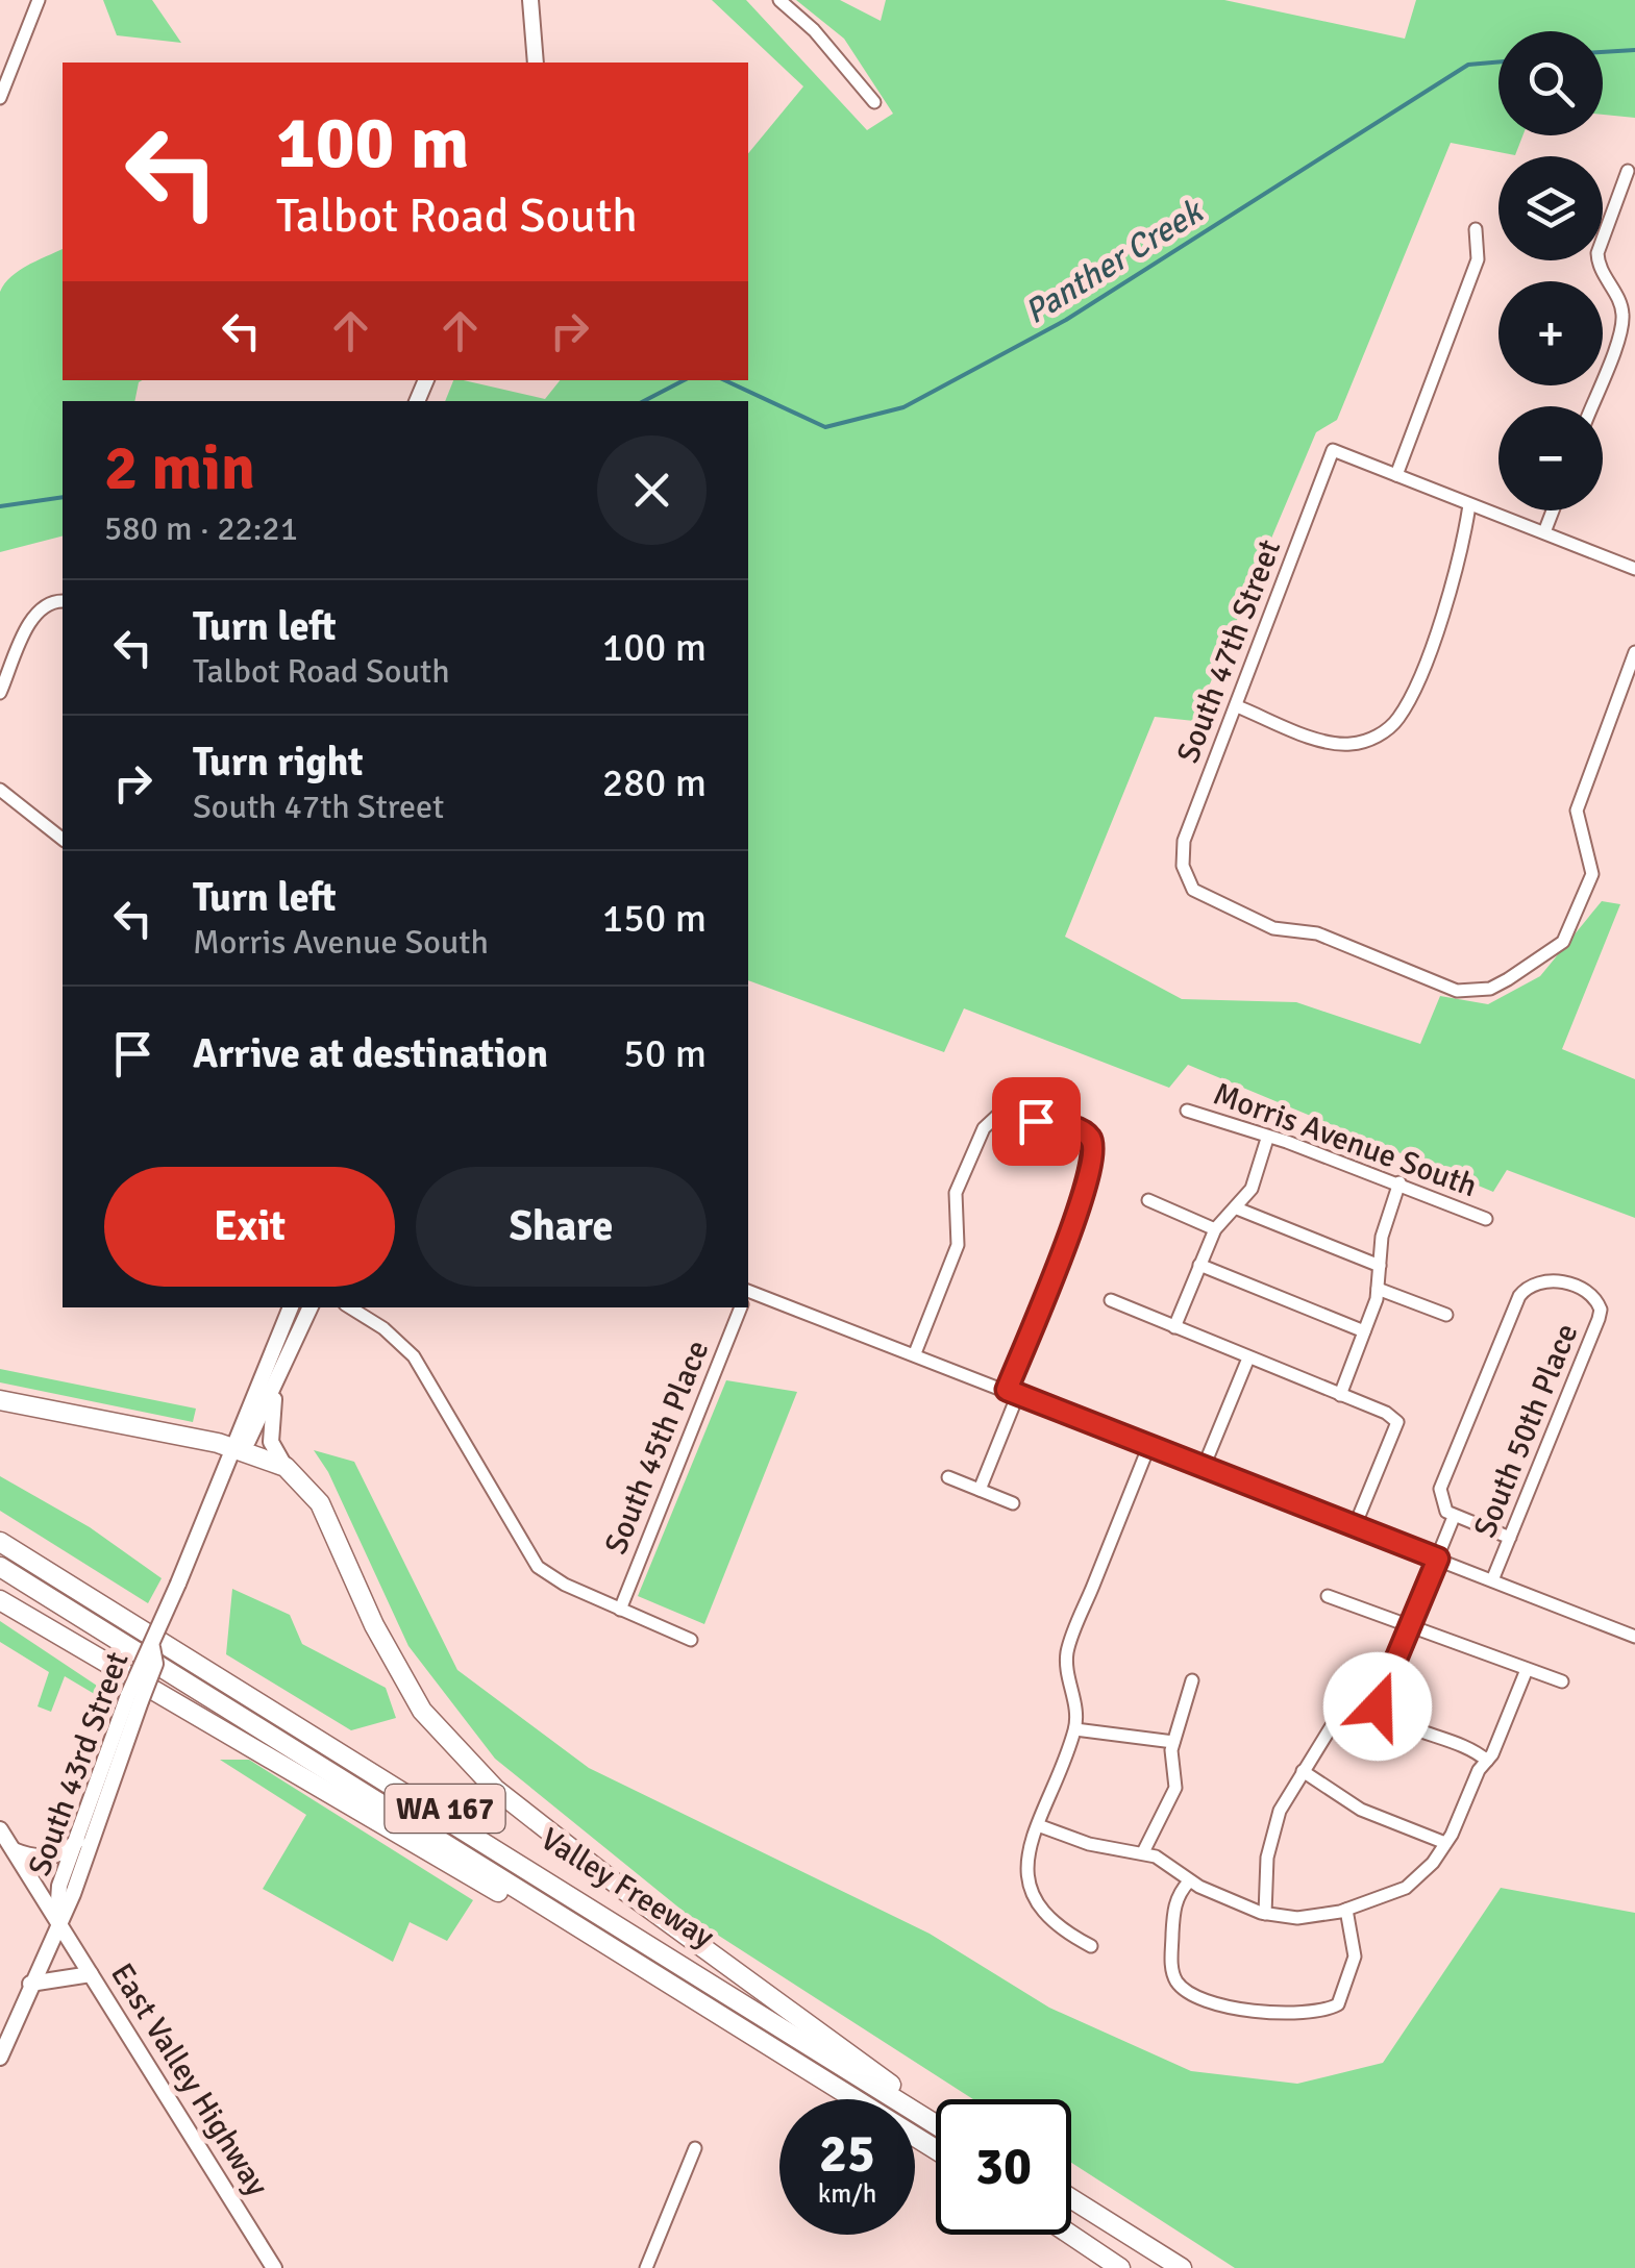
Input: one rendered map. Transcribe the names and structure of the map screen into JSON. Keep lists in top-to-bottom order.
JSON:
{
  "streets": {
    "highway": ["WA 167", "Valley Freeway"],
    "main road": ["South 43rd Street", "East Valley Highway"],
    "street": [
      "South 47th Street",
      "Morris Avenue South",
      "South 50th Place",
      "South 45th Place"
    ]
  },
  "crossings": [
    ["South 43rd Street", "East Valley Highway"]
  ],
  "water": ["Panther Creek"],
  "page": {
    "map_buttons": ["+", "−"],
    "turn": ["100 m", "Talbot Road South"],
    "heading": ["2 min", "580 m · 22:21"],
    "list": [
      {
        "name": "Turn left",
        "note": "Talbot Road South",
        "value": "100 m"
      },
      {
        "name": "Turn right",
        "note": "South 47th Street",
        "value": "280 m"
      },
      {
        "name": "Turn left",
        "note": "Morris Avenue South",
        "value": "150 m"
      },
      {
        "name": "Arrive at destination",
        "value": "50 m"
      }
    ],
    "buttons": ["Exit", "Share"],
    "speed": "25 km/h",
    "limit": "30"
  }
}
